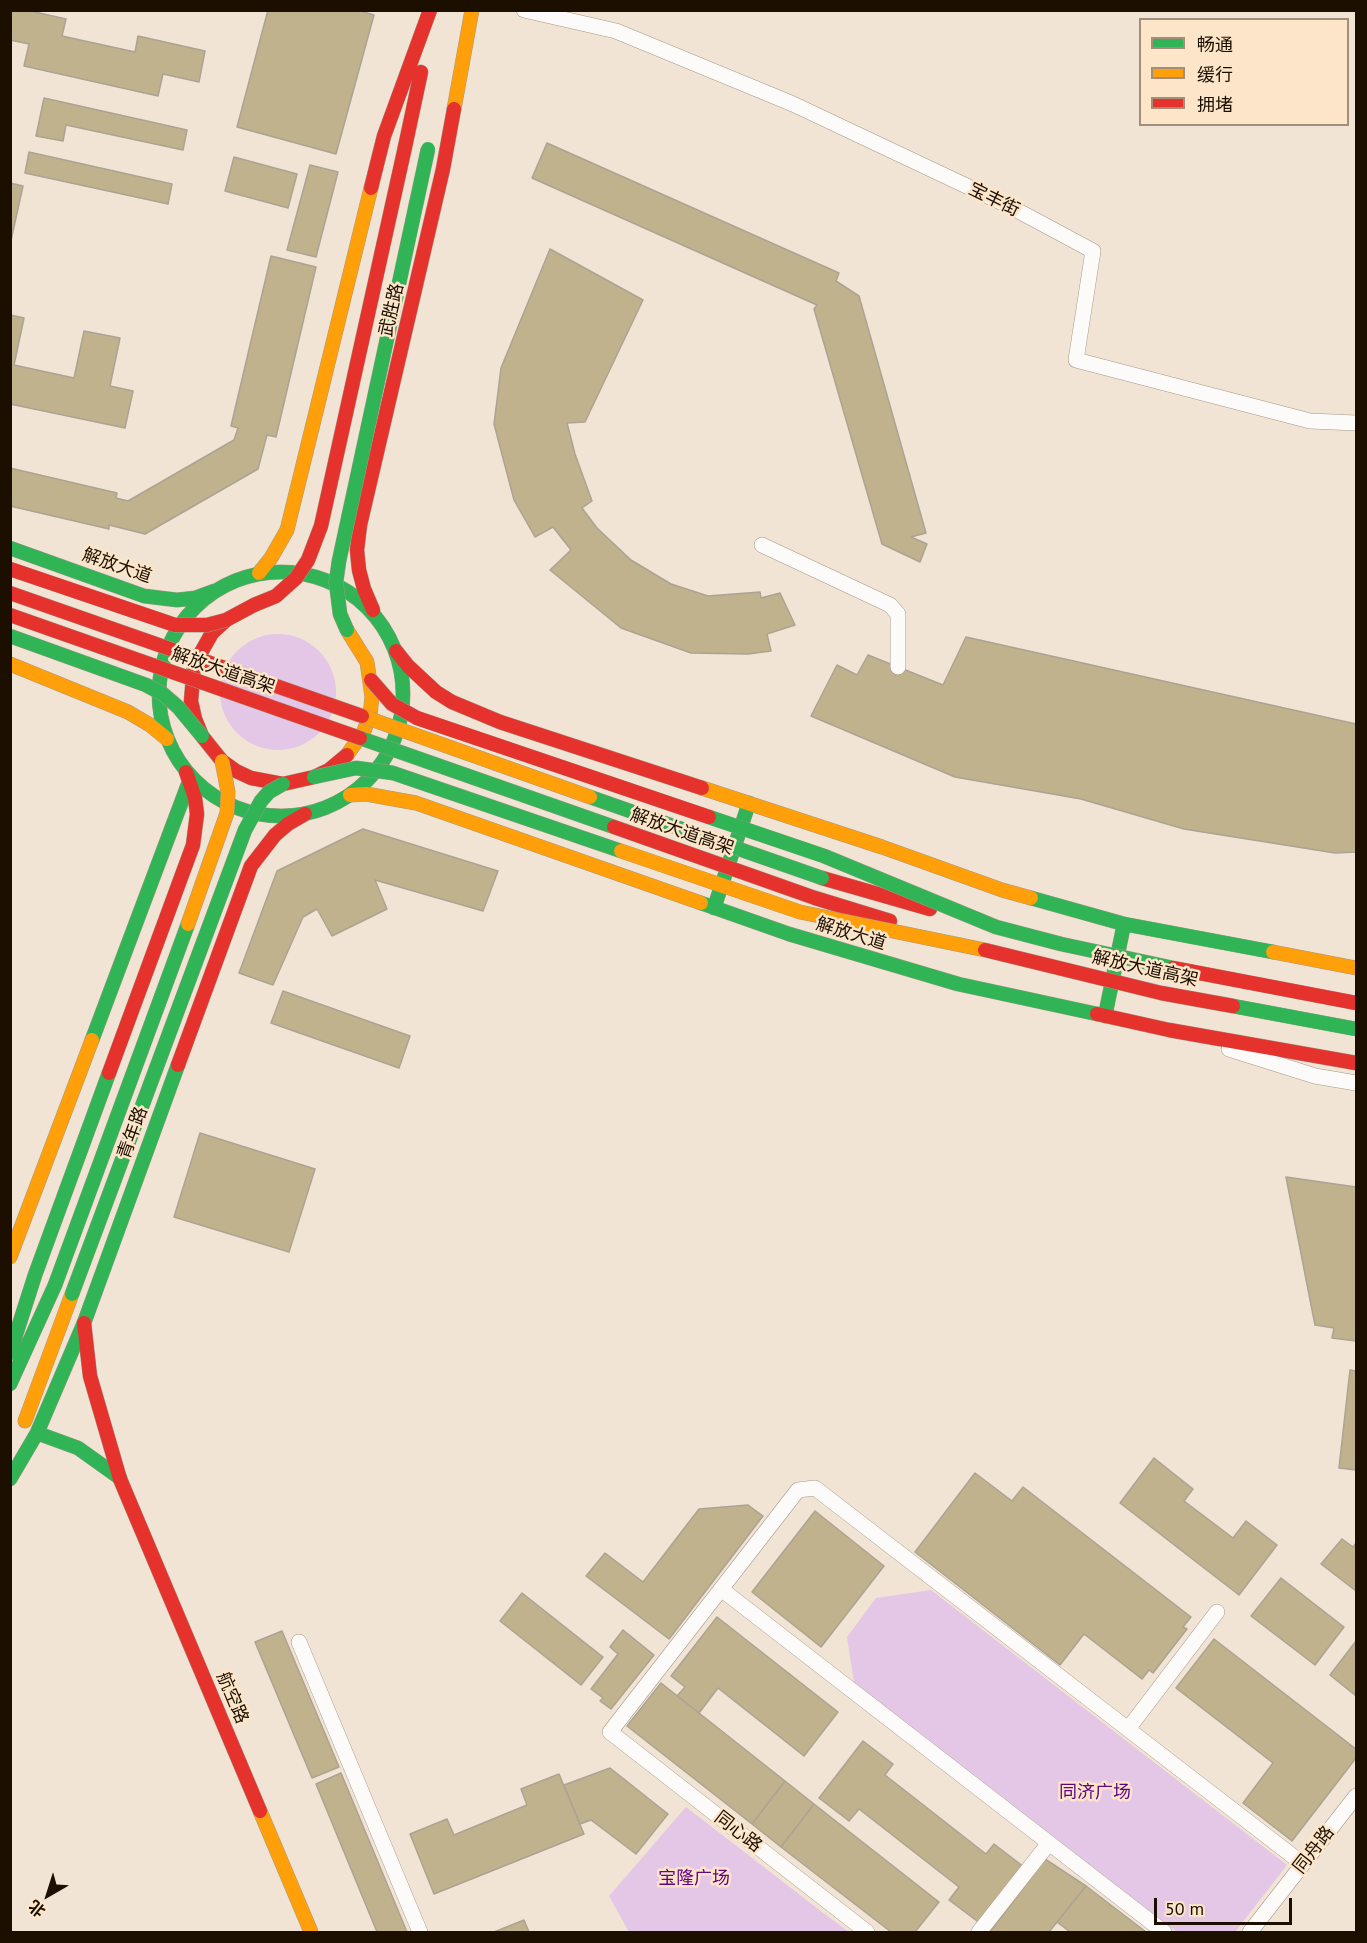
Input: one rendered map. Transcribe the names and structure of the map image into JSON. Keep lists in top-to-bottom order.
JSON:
{
  "streets": {
    "main road": [
      "武胜路",
      "解放大道",
      "解放大道高架",
      "青年路",
      "航空路"
    ],
    "street": ["宝丰街", "同心路", "同舟路"]
  },
  "crossings": [
    ["青年路", "航空路"]
  ],
  "parks": ["同济广场", "宝隆广场"],
  "legend": ["畅通", "缓行", "拥堵"],
  "scale_bar": "50 m",
  "north": "bottom left"
}
